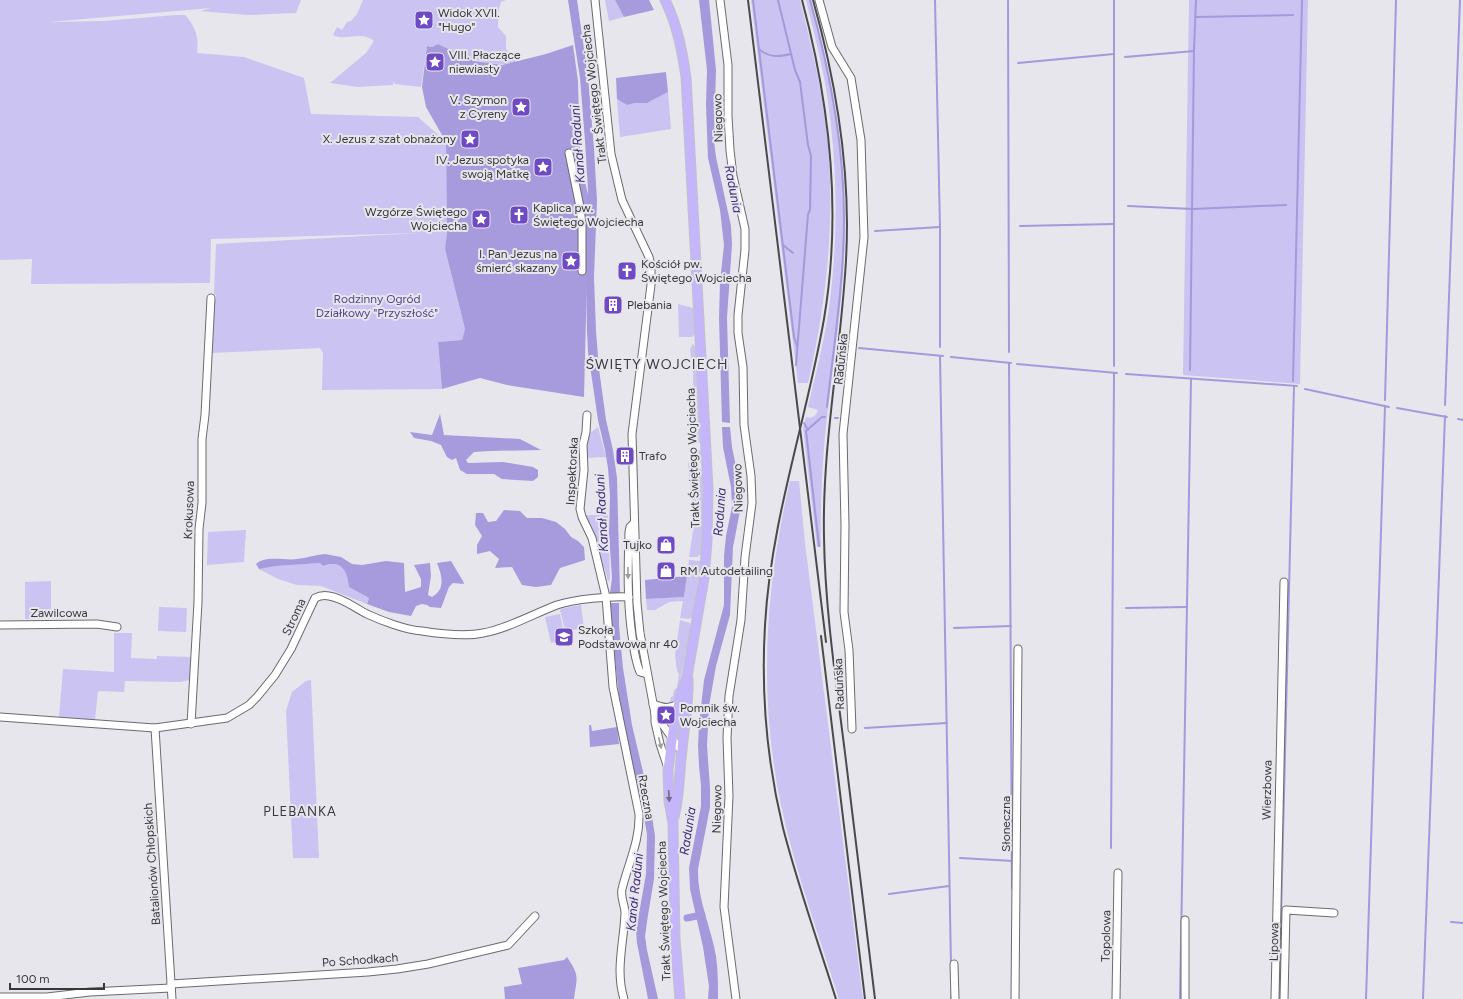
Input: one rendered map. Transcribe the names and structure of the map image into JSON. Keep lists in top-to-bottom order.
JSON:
{
  "streets": {
    "main road": ["Trakt Świętego Wojciecha"],
    "street": [
      "Niegowo",
      "Raduńska",
      "Inspektorska",
      "Krokusowa",
      "Zawilcowa",
      "Stroma",
      "Wierzbowa",
      "Rzeczna",
      "Słoneczna",
      "Batalionów Chłopskich",
      "Topolowa",
      "Lipowa",
      "Po Schodkach"
    ]
  },
  "crossings": [
    ["Inspektorska", "Stroma"],
    ["Inspektorska", "Rzeczna"],
    ["Krokusowa", "Stroma"],
    ["Stroma", "Rzeczna"],
    ["Stroma", "Batalionów Chłopskich"],
    ["Batalionów Chłopskich", "Po Schodkach"]
  ],
  "districts": ["ŚWIĘTY WOJCIECH", "PLEBANKA"],
  "water": ["Kanał Raduni", "Radunia"],
  "parks": ["Rodzinny Ogród Działkowy \"Przyszłość\""],
  "places": {
    "place": [
      "Widok XVII. \"Hugo\"",
      "VIII. Płaczące niewiasty",
      "V. Szymon z Cyreny",
      "X. Jezus z szat obnażony",
      "IV. Jezus spotyka swoją Matkę",
      "Wzgórze Świętego Wojciecha",
      "I. Pan Jezus na śmierć skazany",
      "Pomnik św. Wojciecha"
    ],
    "church": ["Kaplica pw. Świętego Wojciecha", "Kościół pw. Świętego Wojciecha"],
    "building": ["Plebania", "Trafo"],
    "shop": ["Tujko", "RM Autodetailing"],
    "school or university": ["Szkoła Podstawowa nr 40"]
  },
  "scale_bar": "100 m"
}
